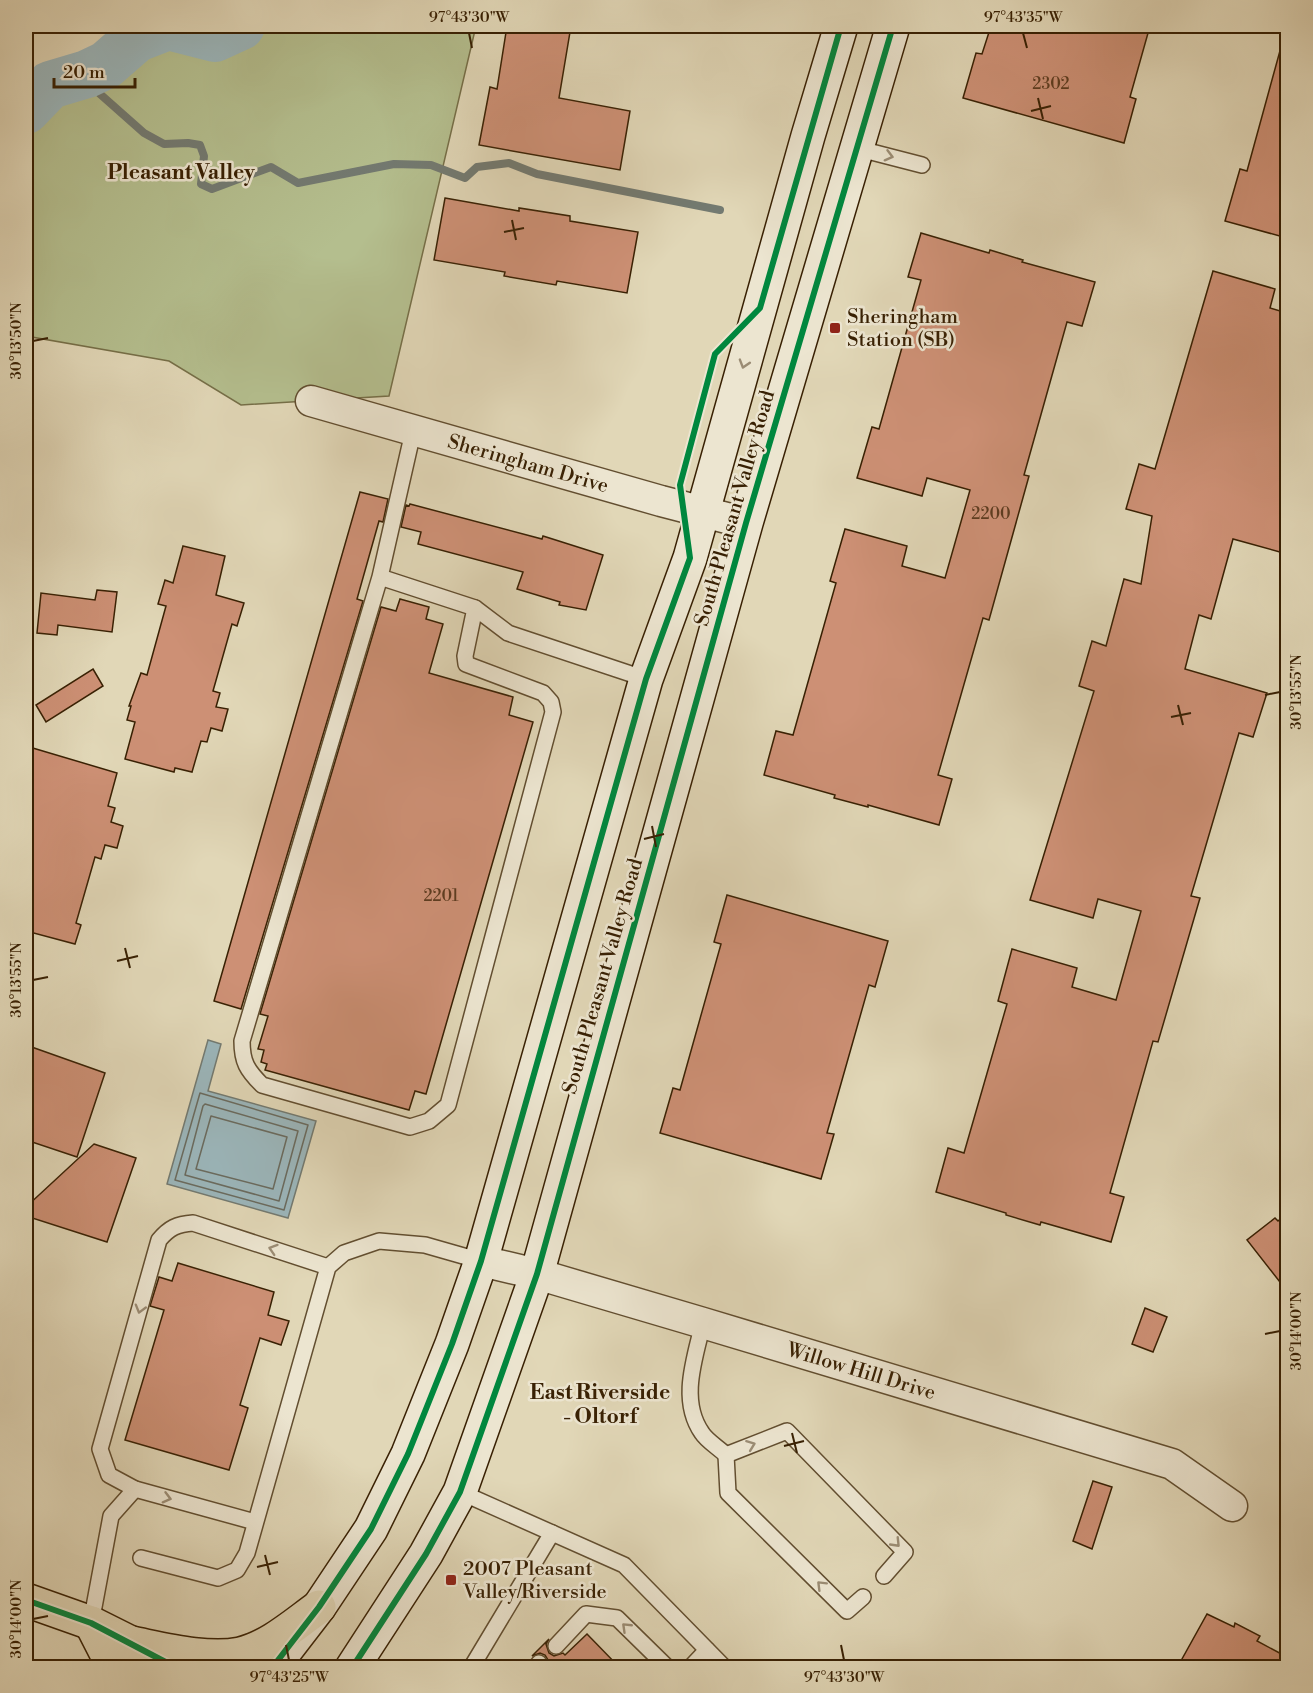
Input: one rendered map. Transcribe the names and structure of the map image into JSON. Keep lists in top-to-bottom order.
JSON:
{
  "streets": {
    "main road": ["South Pleasant Valley Road"],
    "street": ["Sheringham Drive", "Willow Hill Drive"]
  },
  "crossings": [
    ["Sheringham Drive", "South Pleasant Valley Road"],
    ["South Pleasant Valley Road", "Willow Hill Drive"]
  ],
  "districts": ["Pleasant Valley", "East Riverside - Oltorf"],
  "places": {
    "transit": ["Sheringham Station (SB)", "2007 Pleasant Valley/Riverside"]
  },
  "house_numbers": ["2302", "2200", "2201"],
  "scale_bar": "20 m",
  "coordinates": [
    "97°43'30\"W",
    "97°43'35\"W",
    "30°13'50\"N",
    "30°13'55\"N",
    "30°14'00\"N",
    "97°43'25\"W"
  ]
}
